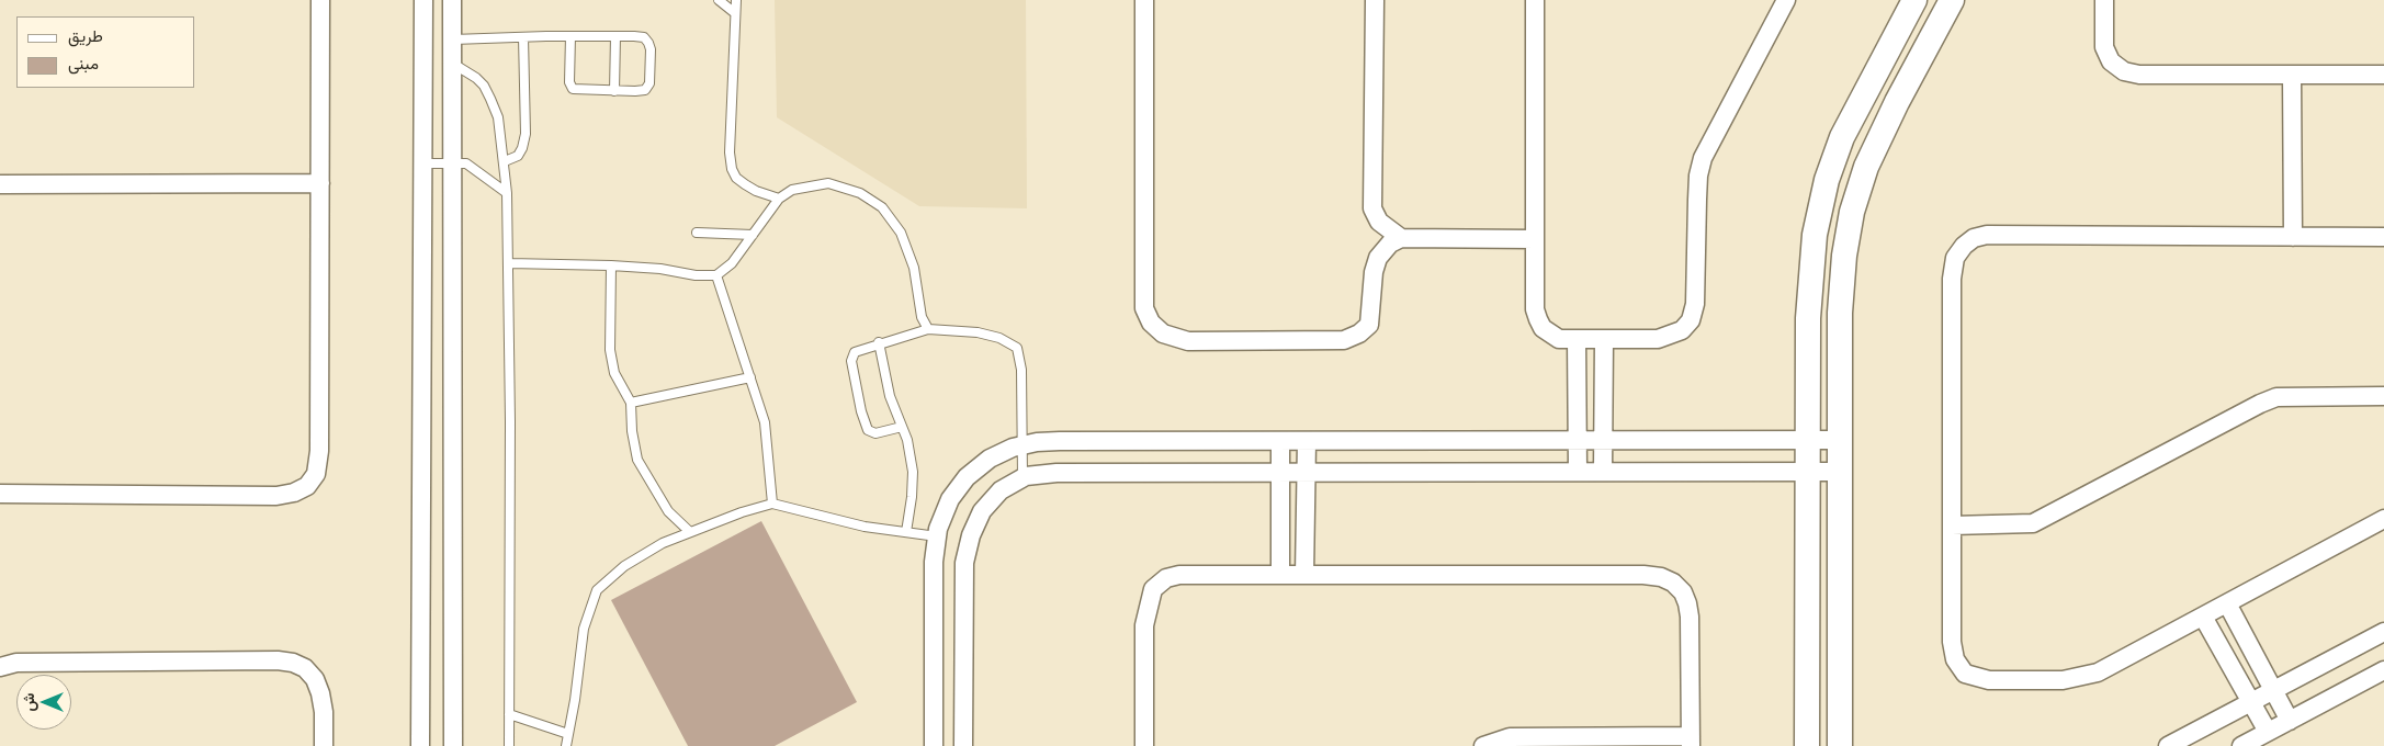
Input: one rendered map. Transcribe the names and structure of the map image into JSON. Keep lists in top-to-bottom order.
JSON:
{
  "legend": ["طريق", "مبنى"],
  "north": "left"
}
